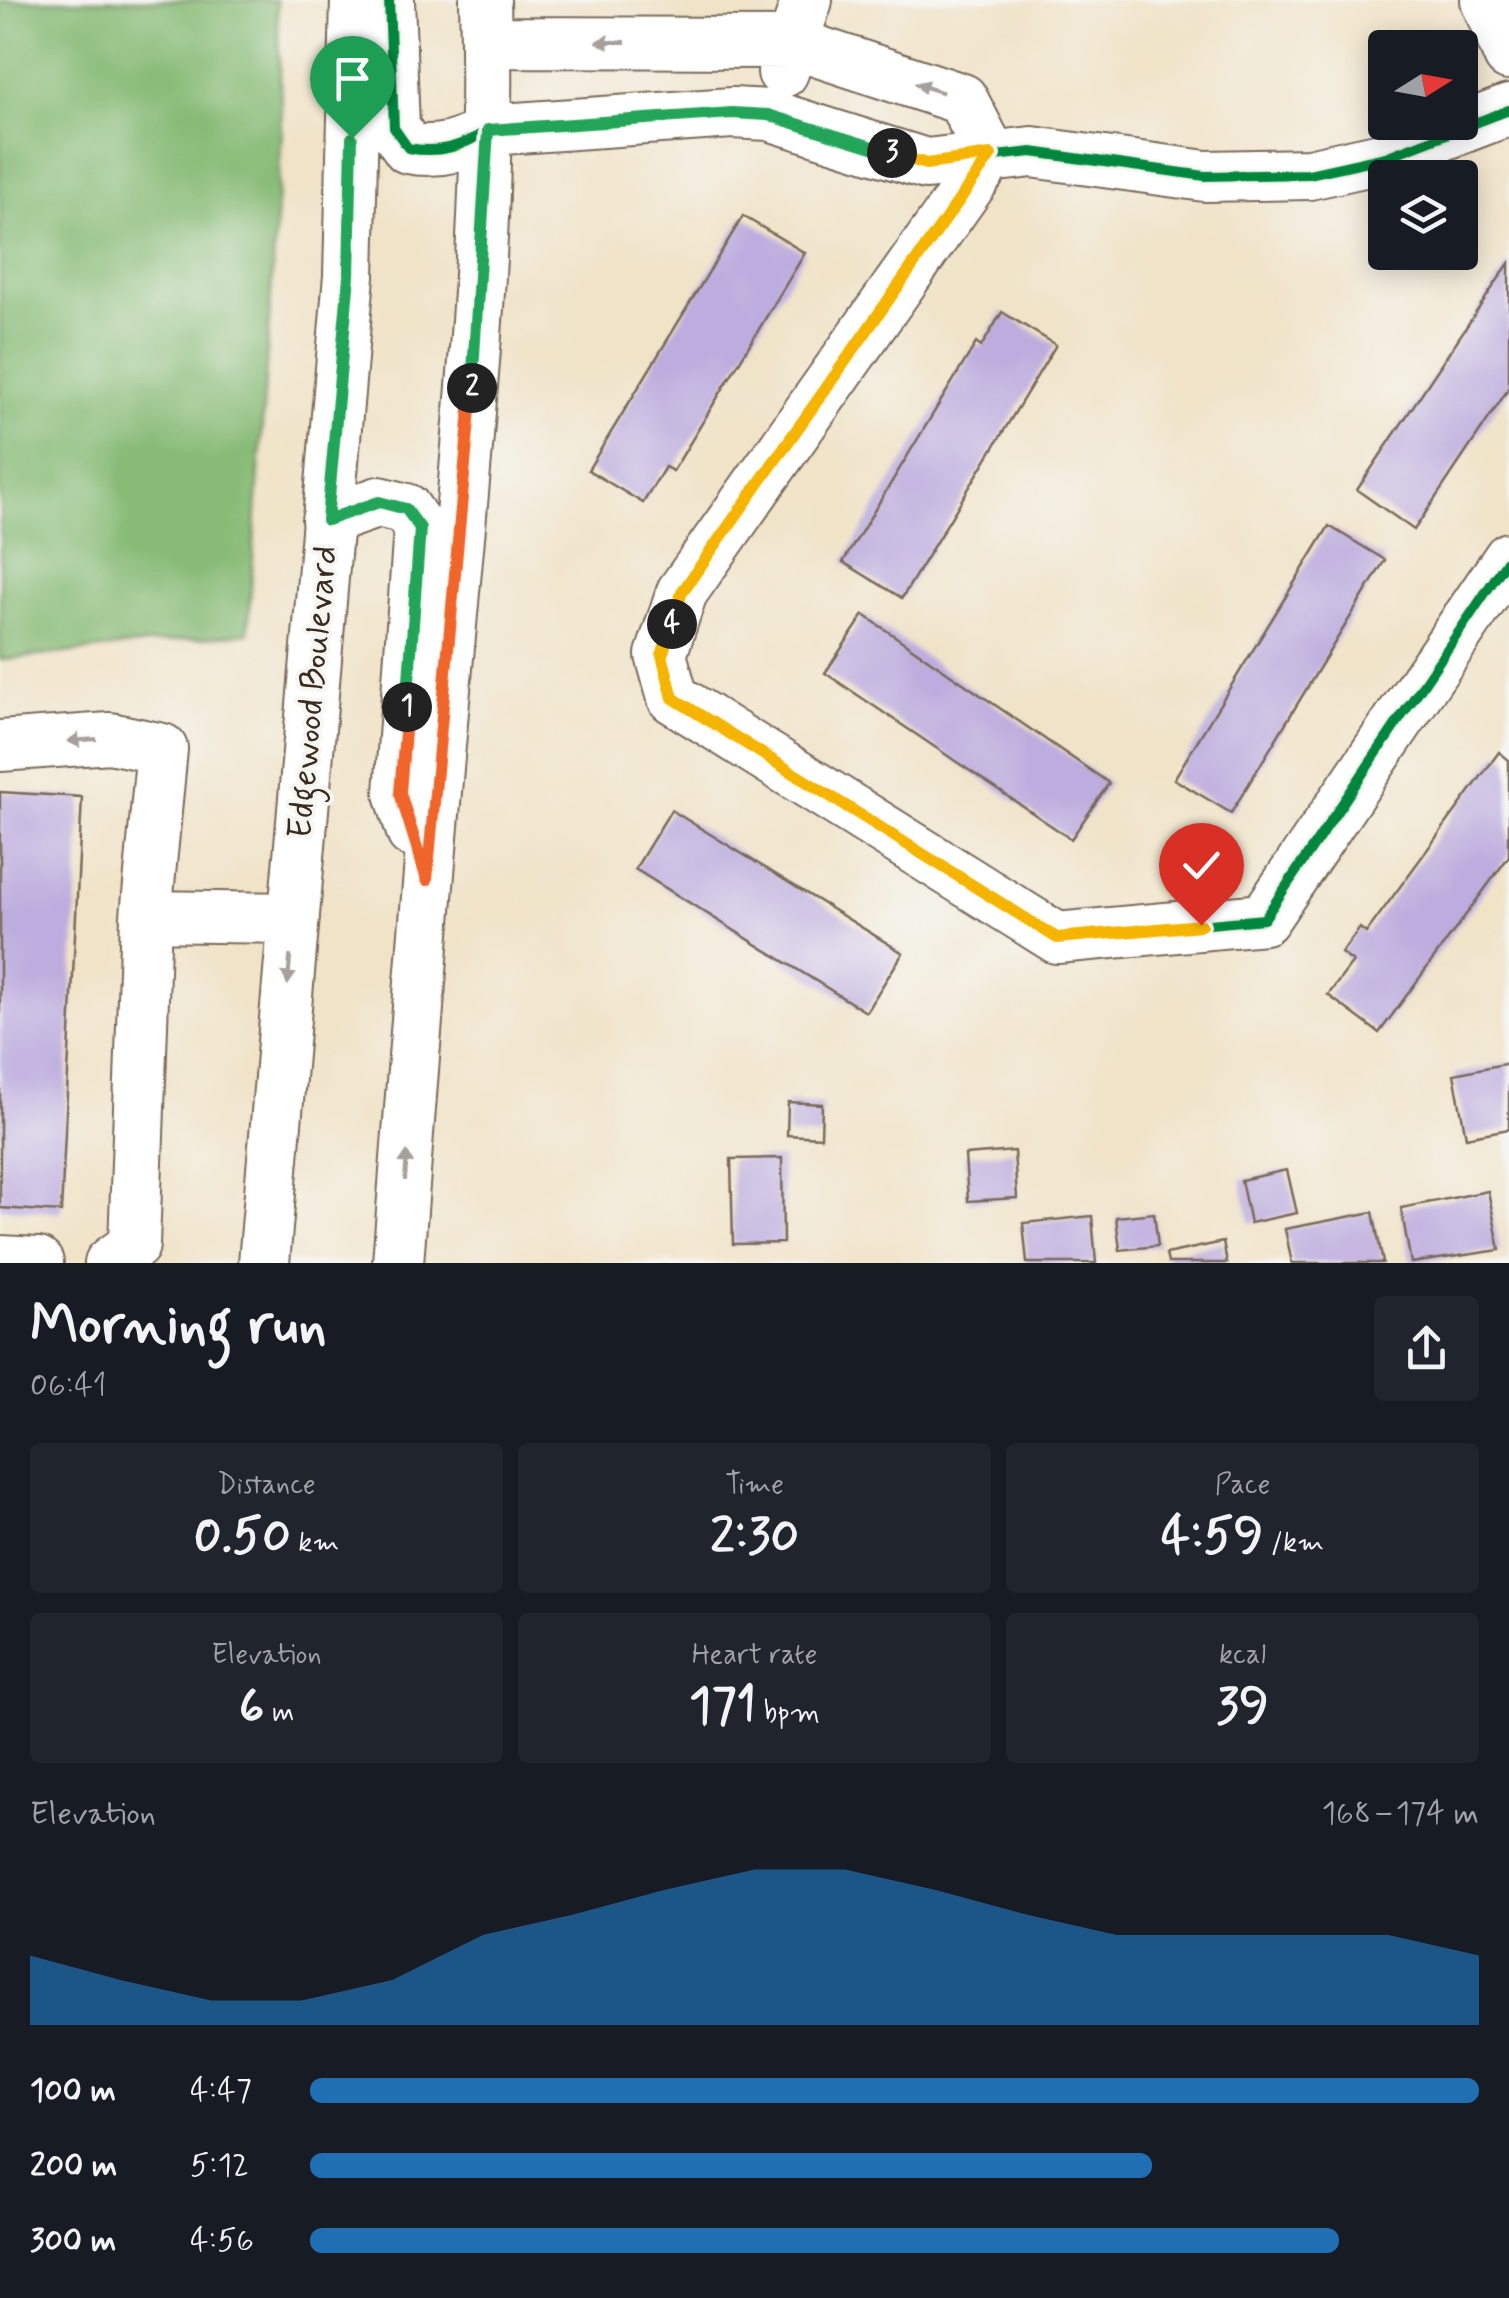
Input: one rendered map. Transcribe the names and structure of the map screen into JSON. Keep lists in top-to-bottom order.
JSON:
{
  "streets": {
    "street": ["Edgewood Boulevard"]
  },
  "north": "right",
  "page": {
    "pins": [
      "3",
      "2",
      "4",
      "1"
    ],
    "heading": ["Morning run", "06:41"],
    "stats": [
      ["Distance", "0.50 km"],
      ["Time", "2:30"],
      ["Pace", "4:59 /km"],
      ["Elevation", "6 m"],
      ["Heart rate", "171 bpm"],
      ["kcal", "39"]
    ],
    "chart": ["Elevation", "168–174 m"],
    "list": [
      {
        "name": "100 m",
        "note": "4:47"
      },
      {
        "name": "200 m",
        "note": "5:12"
      },
      {
        "name": "300 m",
        "note": "4:56"
      }
    ]
  }
}
